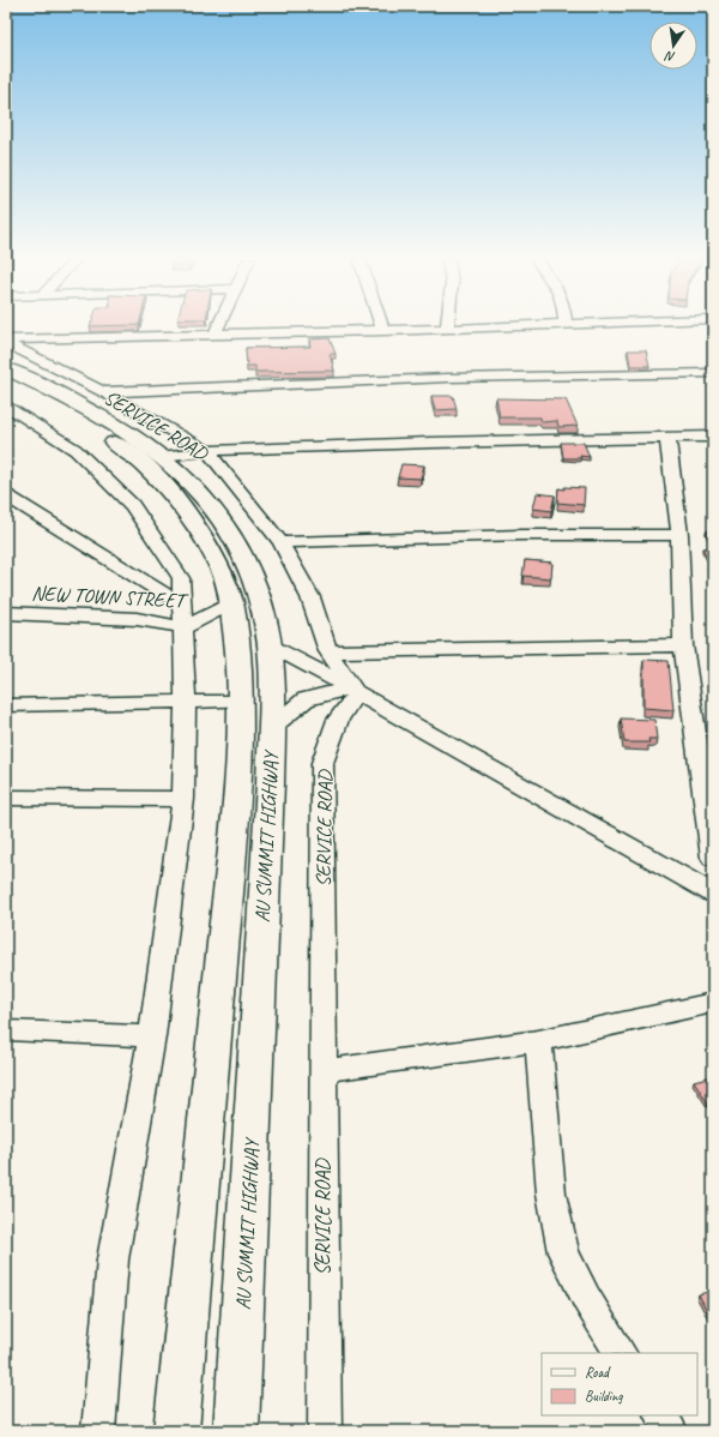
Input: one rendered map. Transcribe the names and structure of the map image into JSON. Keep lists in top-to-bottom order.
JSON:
{
  "streets": {
    "main road": ["AU SUMMIT HIGHWAY"],
    "street": ["SERVICE ROAD", "NEW TOWN STREET"]
  },
  "crossings": [
    ["NEW TOWN STREET", "AU SUMMIT HIGHWAY"]
  ],
  "legend": ["Road", "Building"],
  "north": "bottom"
}
